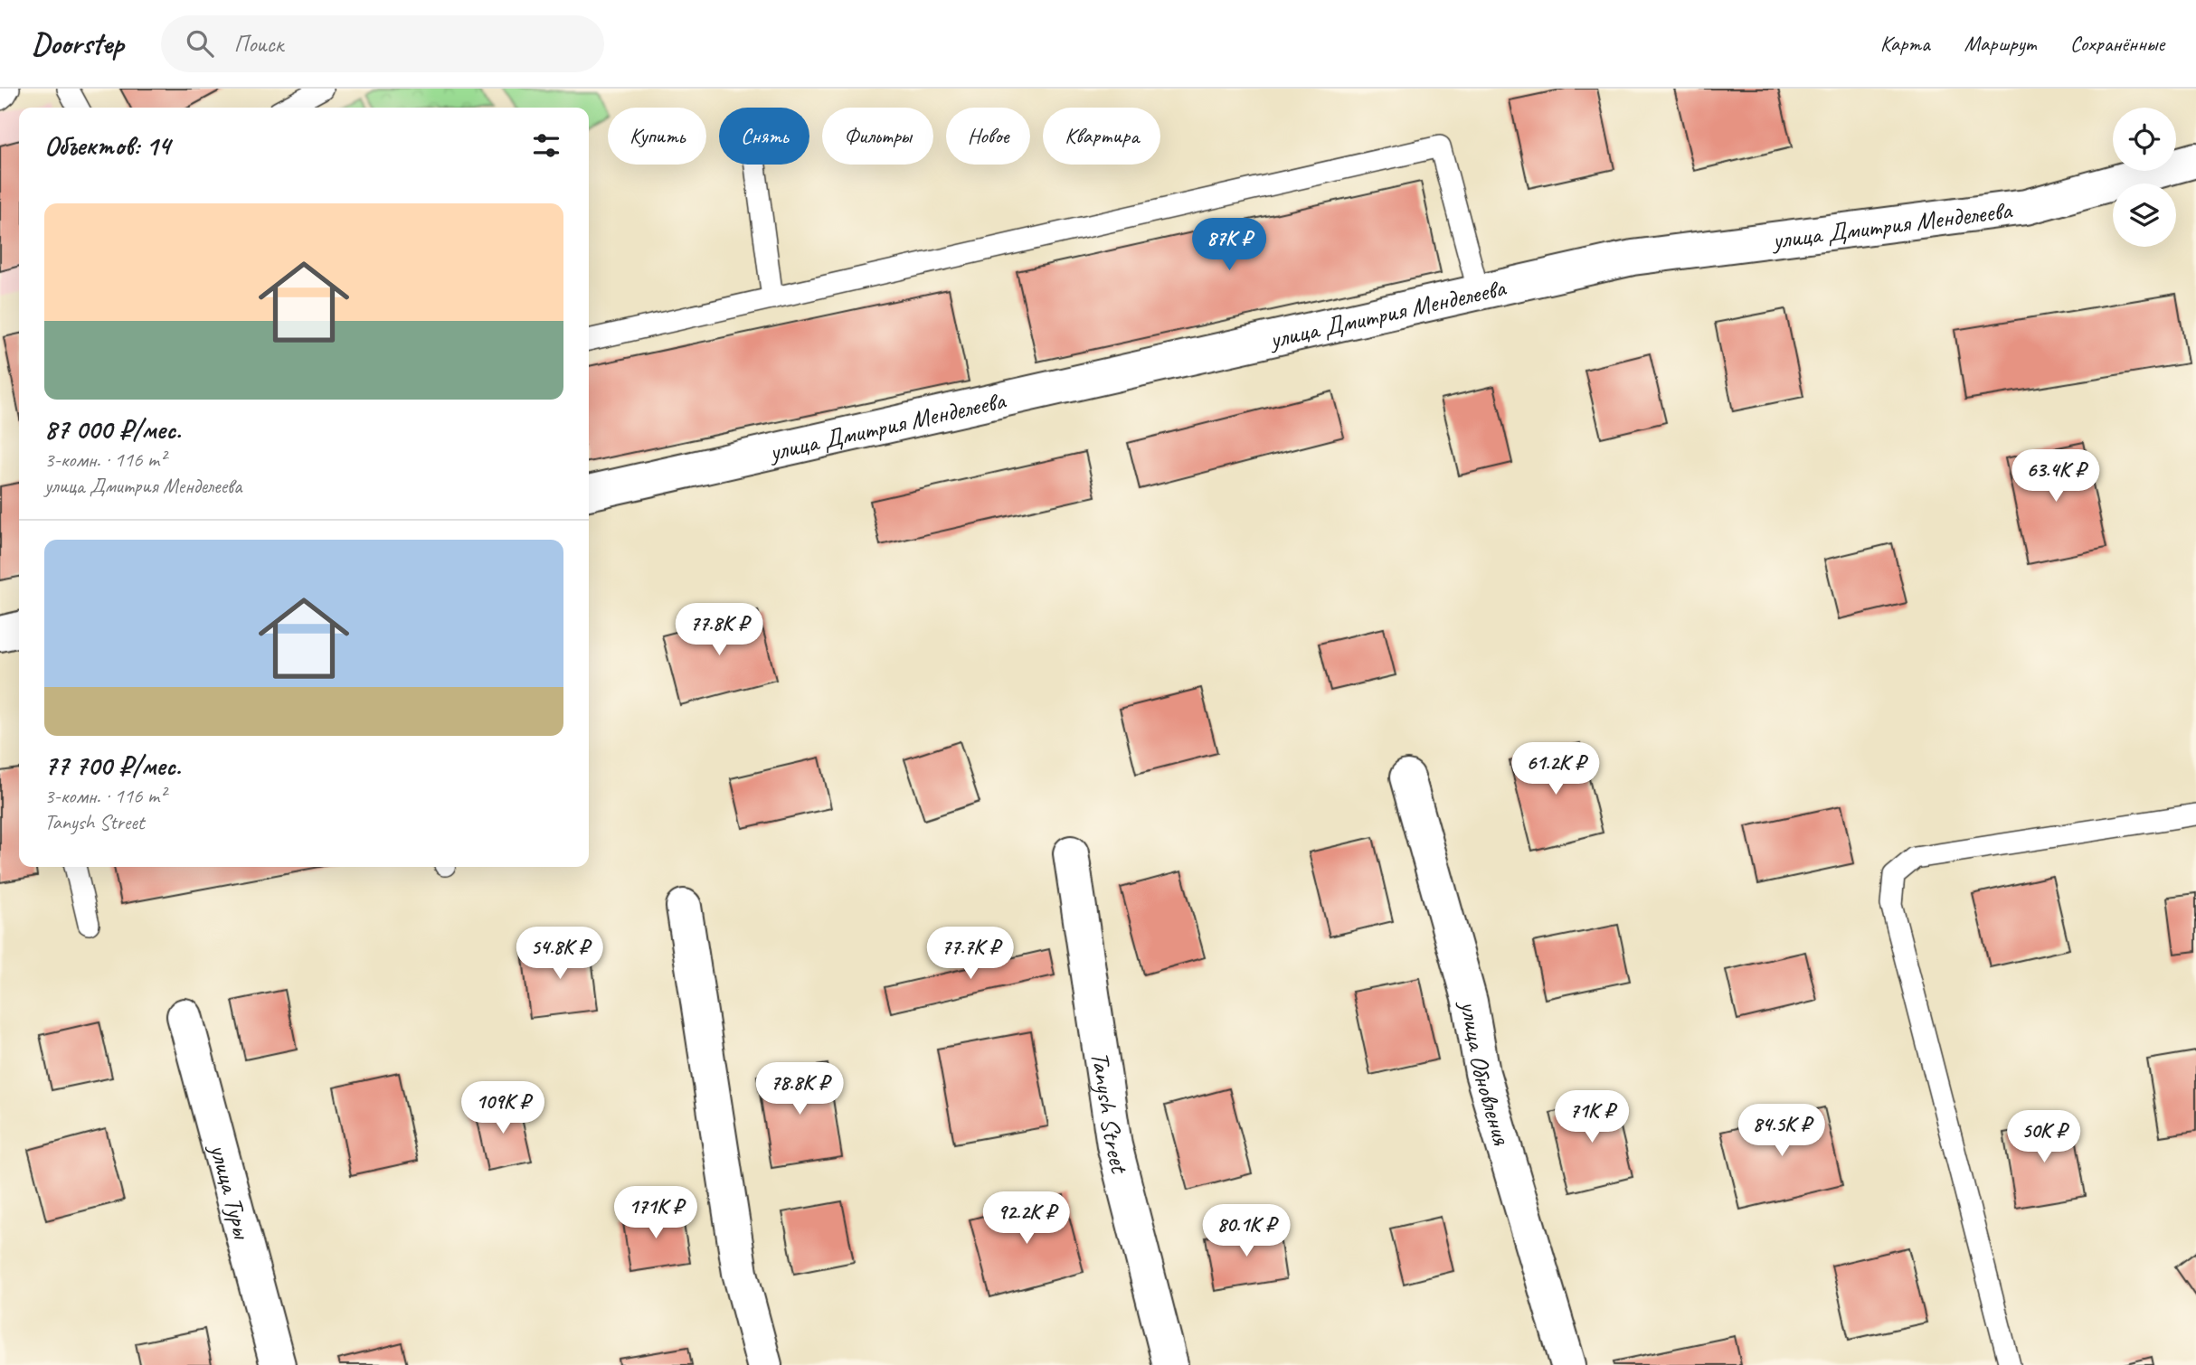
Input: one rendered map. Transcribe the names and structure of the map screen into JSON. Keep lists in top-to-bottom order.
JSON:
{
  "streets": {
    "street": [
      "улица Дмитрия Менделеева",
      "улица Обновления",
      "Tanysh Street",
      "улица Туры"
    ]
  },
  "page": {
    "header": "Doorstep",
    "search": "Поиск",
    "nav": ["Карта", "Маршрут", "Сохранённые"],
    "chip": [
      "Купить",
      "Снять",
      "Фильтры",
      "Новое",
      "Квартира"
    ],
    "heading": "Объектов: 14",
    "list": [
      {
        "name": "87 000 ₽/мес.",
        "note": "3-комн. · 116 m² · улица Дмитрия Менделеева"
      },
      {
        "name": "77 700 ₽/мес.",
        "note": "3-комн. · 116 m² · Tanysh Street"
      }
    ],
    "price": [
      "87K ₽",
      "63.4K ₽",
      "77.8K ₽",
      "61.2K ₽",
      "54.8K ₽",
      "77.7K ₽",
      "78.8K ₽",
      "109K ₽",
      "71K ₽",
      "84.5K ₽",
      "50K ₽",
      "171K ₽",
      "92.2K ₽",
      "80.1K ₽"
    ]
  }
}
